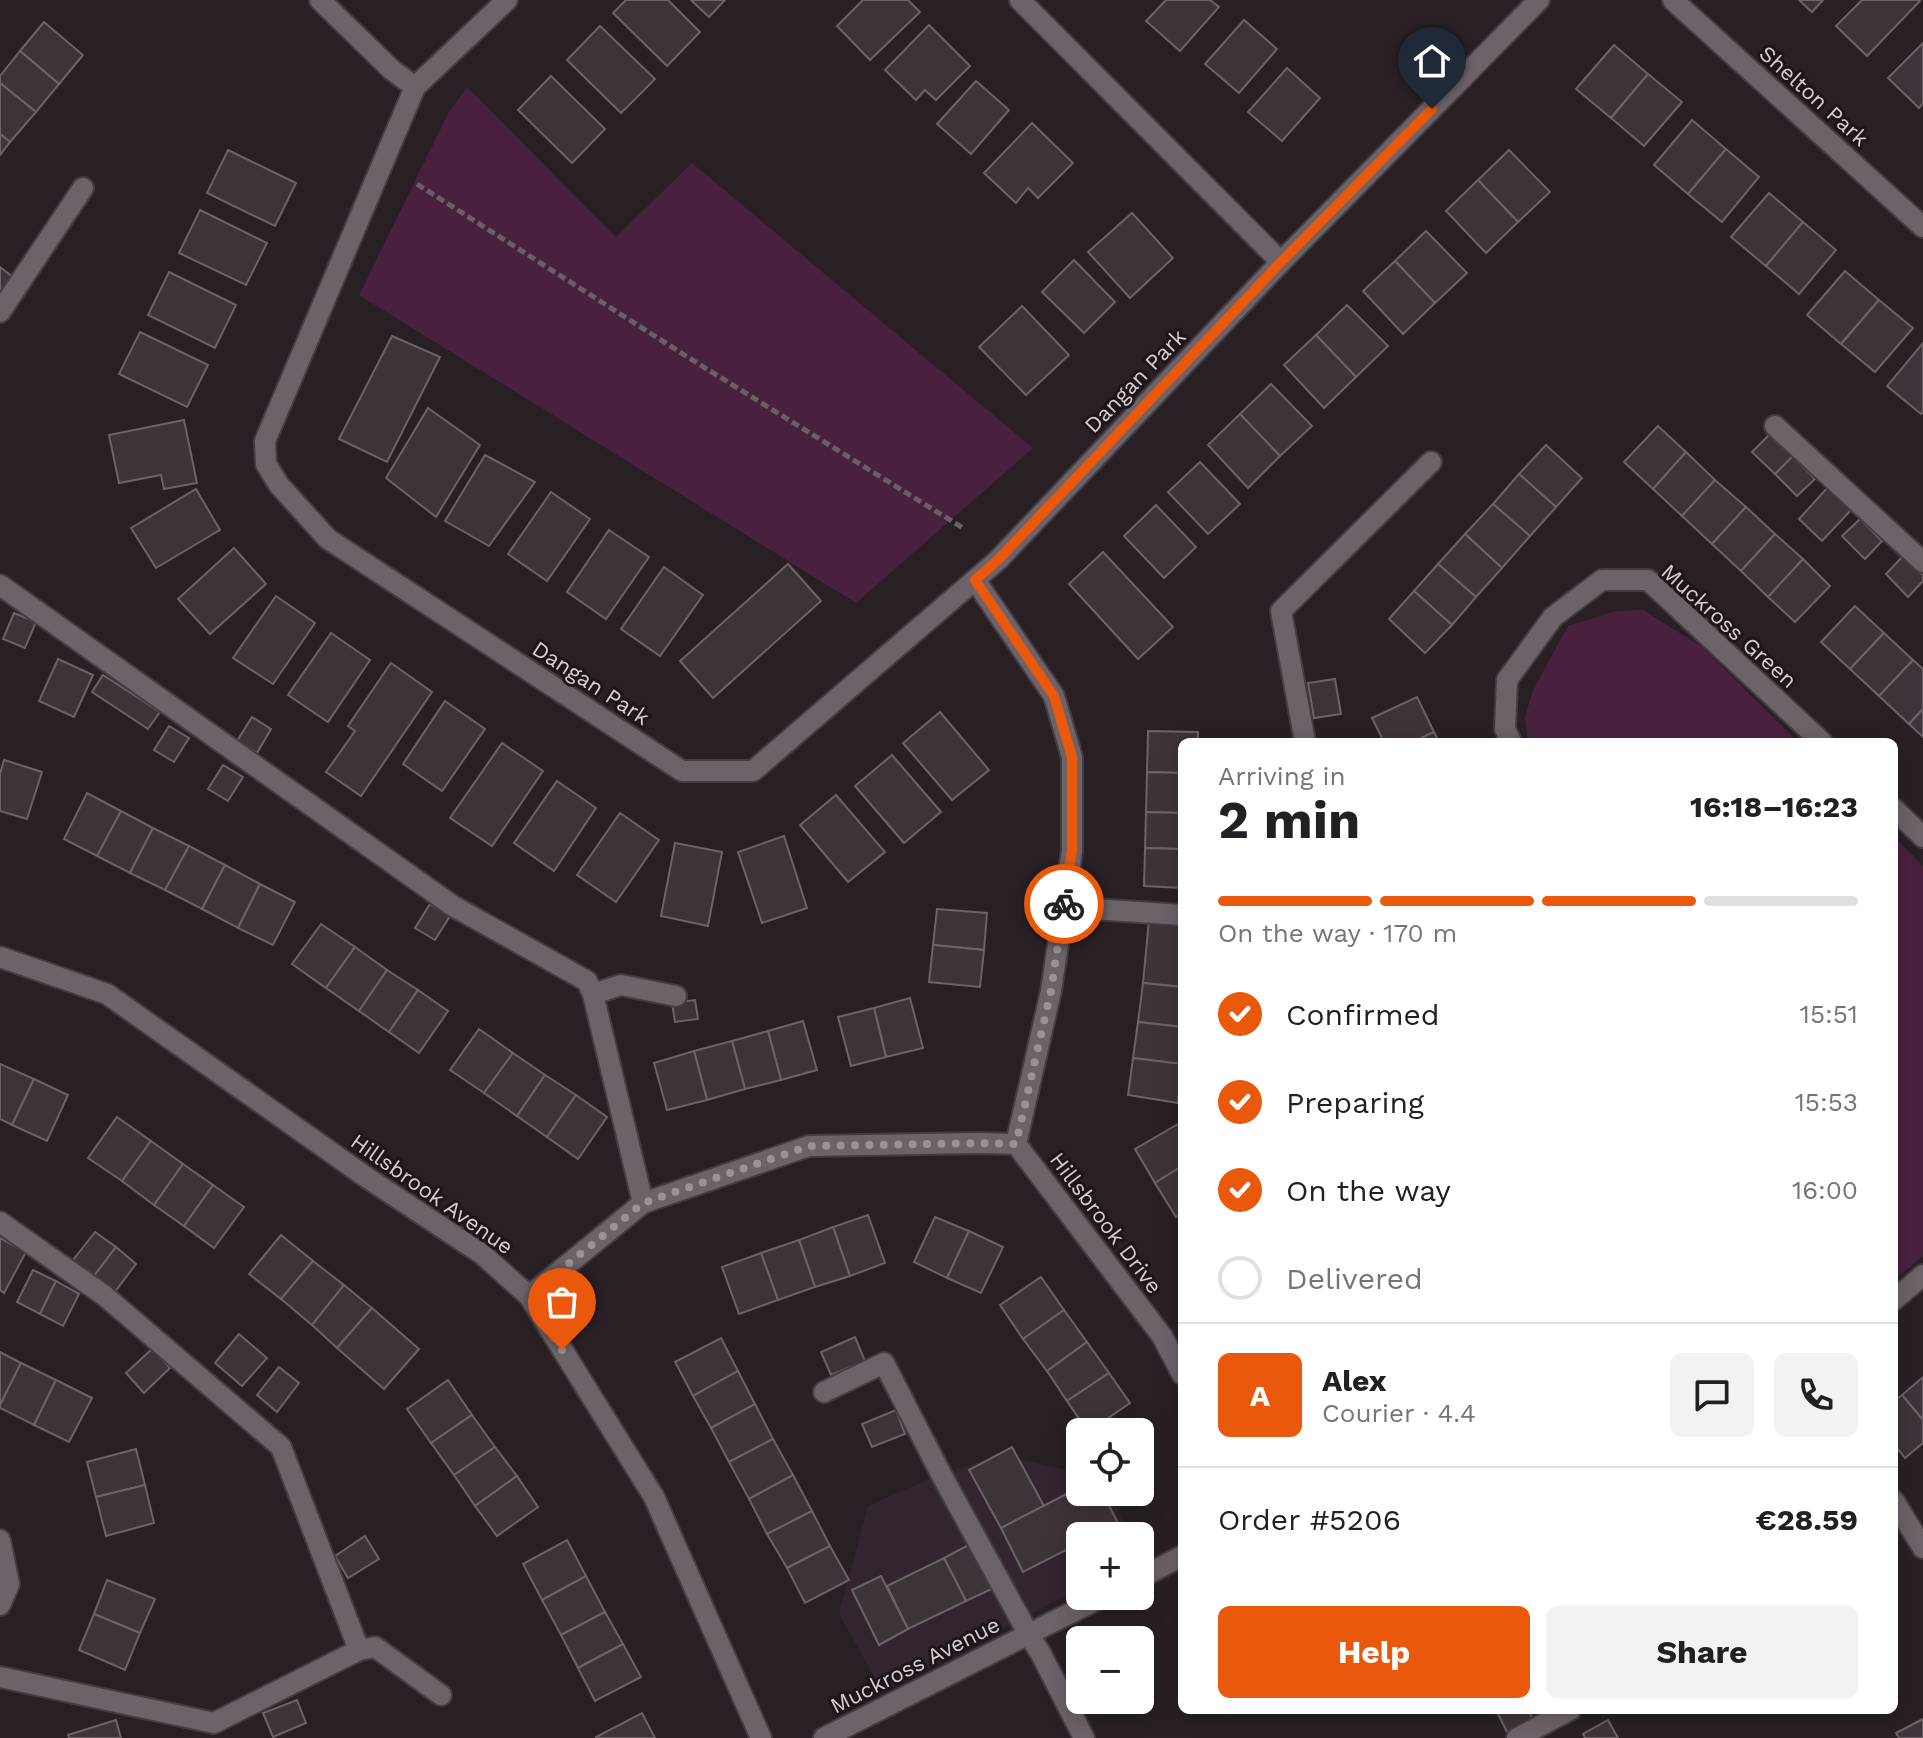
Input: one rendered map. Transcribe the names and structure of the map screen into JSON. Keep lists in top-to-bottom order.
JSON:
{
  "streets": {
    "street": [
      "Shelton Park",
      "Dangan Park",
      "Muckross Green",
      "Hillsbrook Avenue",
      "Hillsbrook Drive",
      "Muckross Avenue"
    ]
  },
  "page": {
    "heading": ["2 min", "Arriving in", "16:18–16:23"],
    "panel": [
      "Alex",
      "Courier · 4.4",
      "Order #5206",
      "€28.59"
    ],
    "bar": "On the way · 170 m",
    "list": [
      ["Confirmed", "15:51"],
      ["Preparing", "15:53"],
      ["On the way", "16:00"],
      "Delivered"
    ],
    "round": "A",
    "map_buttons": ["+", "−"],
    "buttons": ["Help", "Share"]
  }
}
